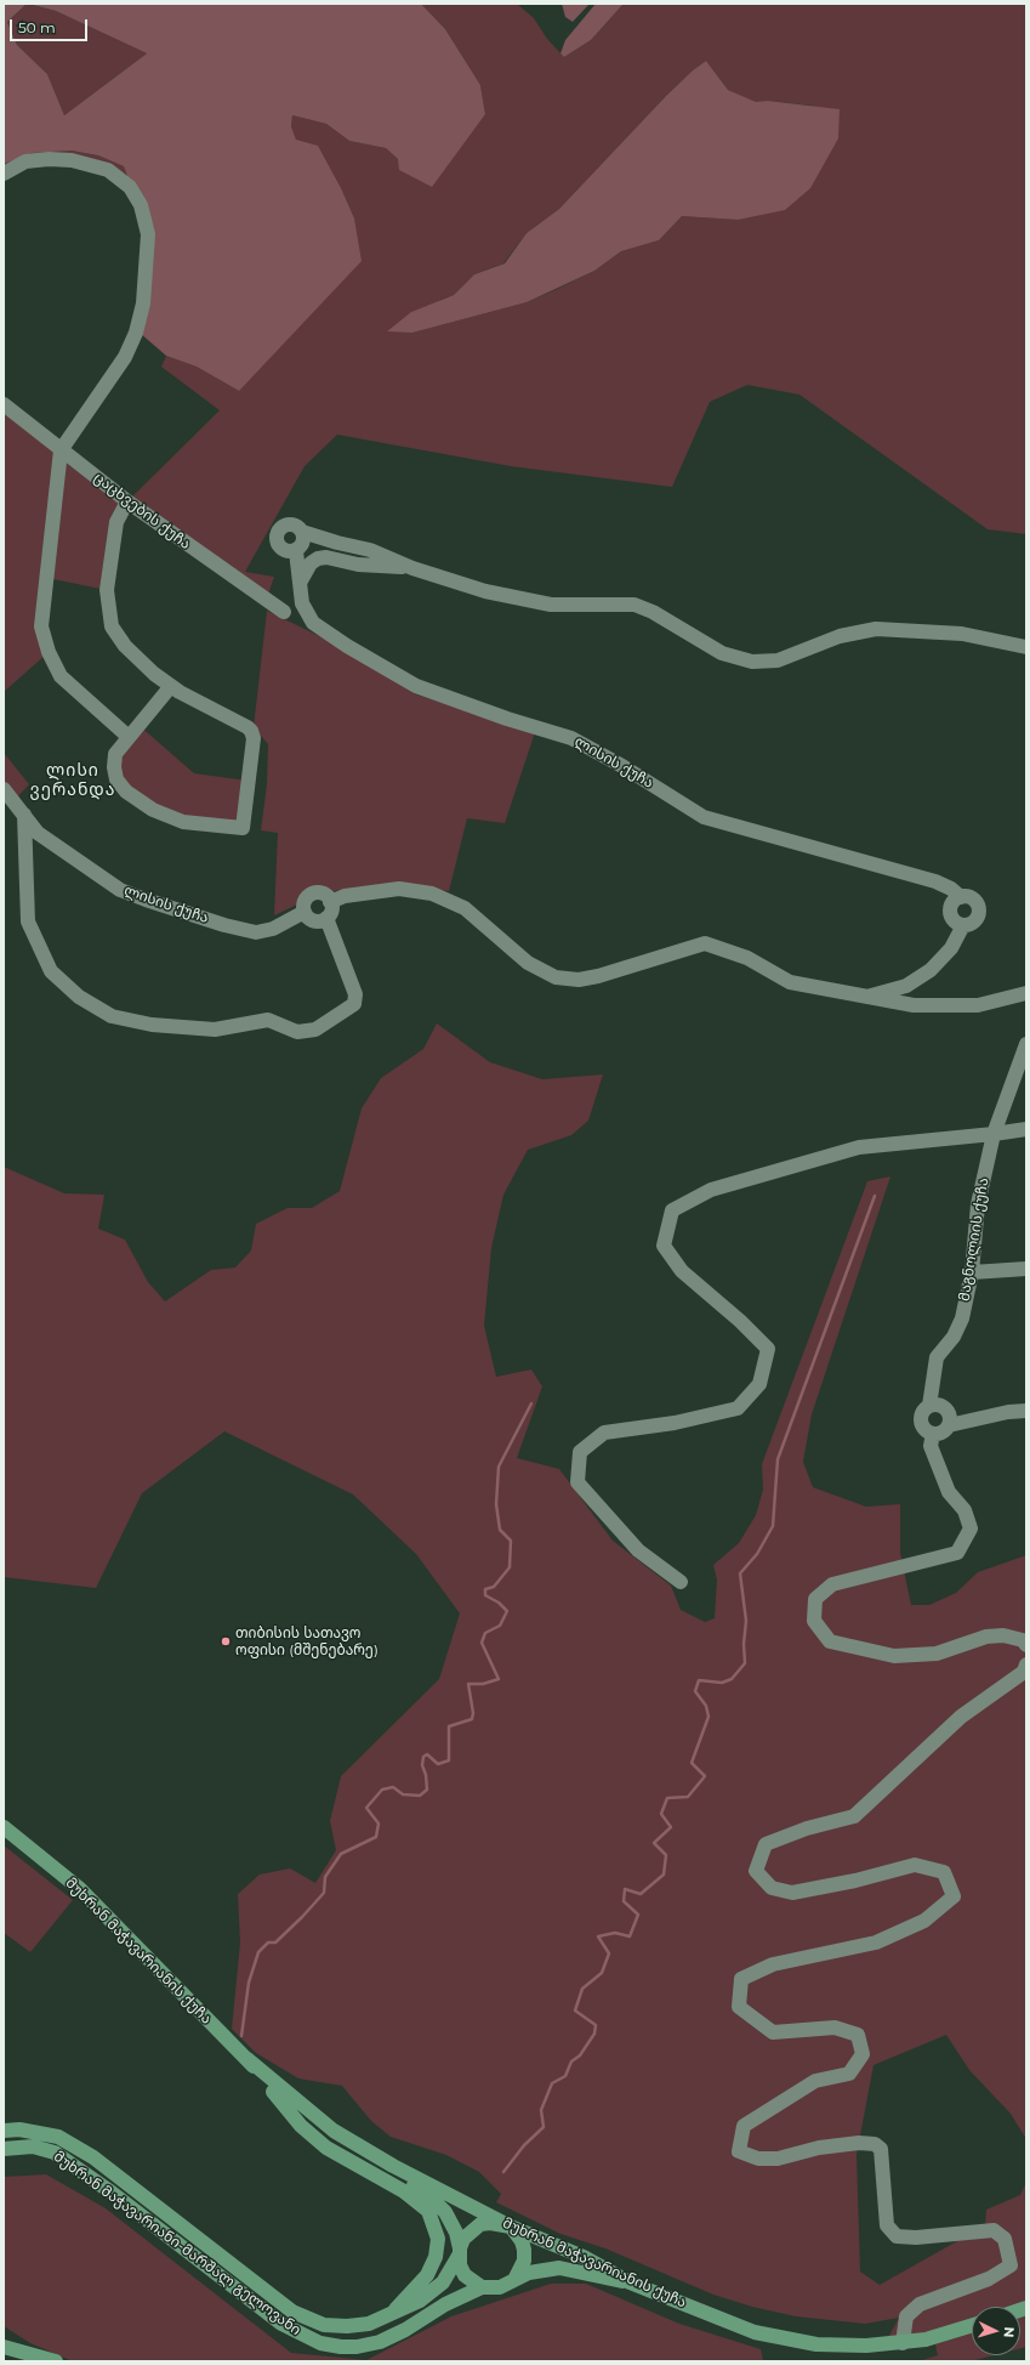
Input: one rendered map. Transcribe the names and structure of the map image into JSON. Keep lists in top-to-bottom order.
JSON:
{
  "streets": {
    "main road": ["მუხრან მაჭავარიანის ქუჩა", "მუხრან მაჭავარიანი-მარშალ გელოვანი"],
    "street": ["ცაცხვების ქუჩა", "ლისის ქუჩა", "მაგნოლიის ქუჩა"]
  },
  "crossings": [
    ["მუხრან მაჭავარიანის ქუჩა", "მუხრან მაჭავარიანი-მარშალ გელოვანი"]
  ],
  "districts": ["ლისი ვერანდა"],
  "places": ["თიბისის სათავო ოფისი (მშენებარე)"],
  "scale_bar": "50 m",
  "north": "right"
}
